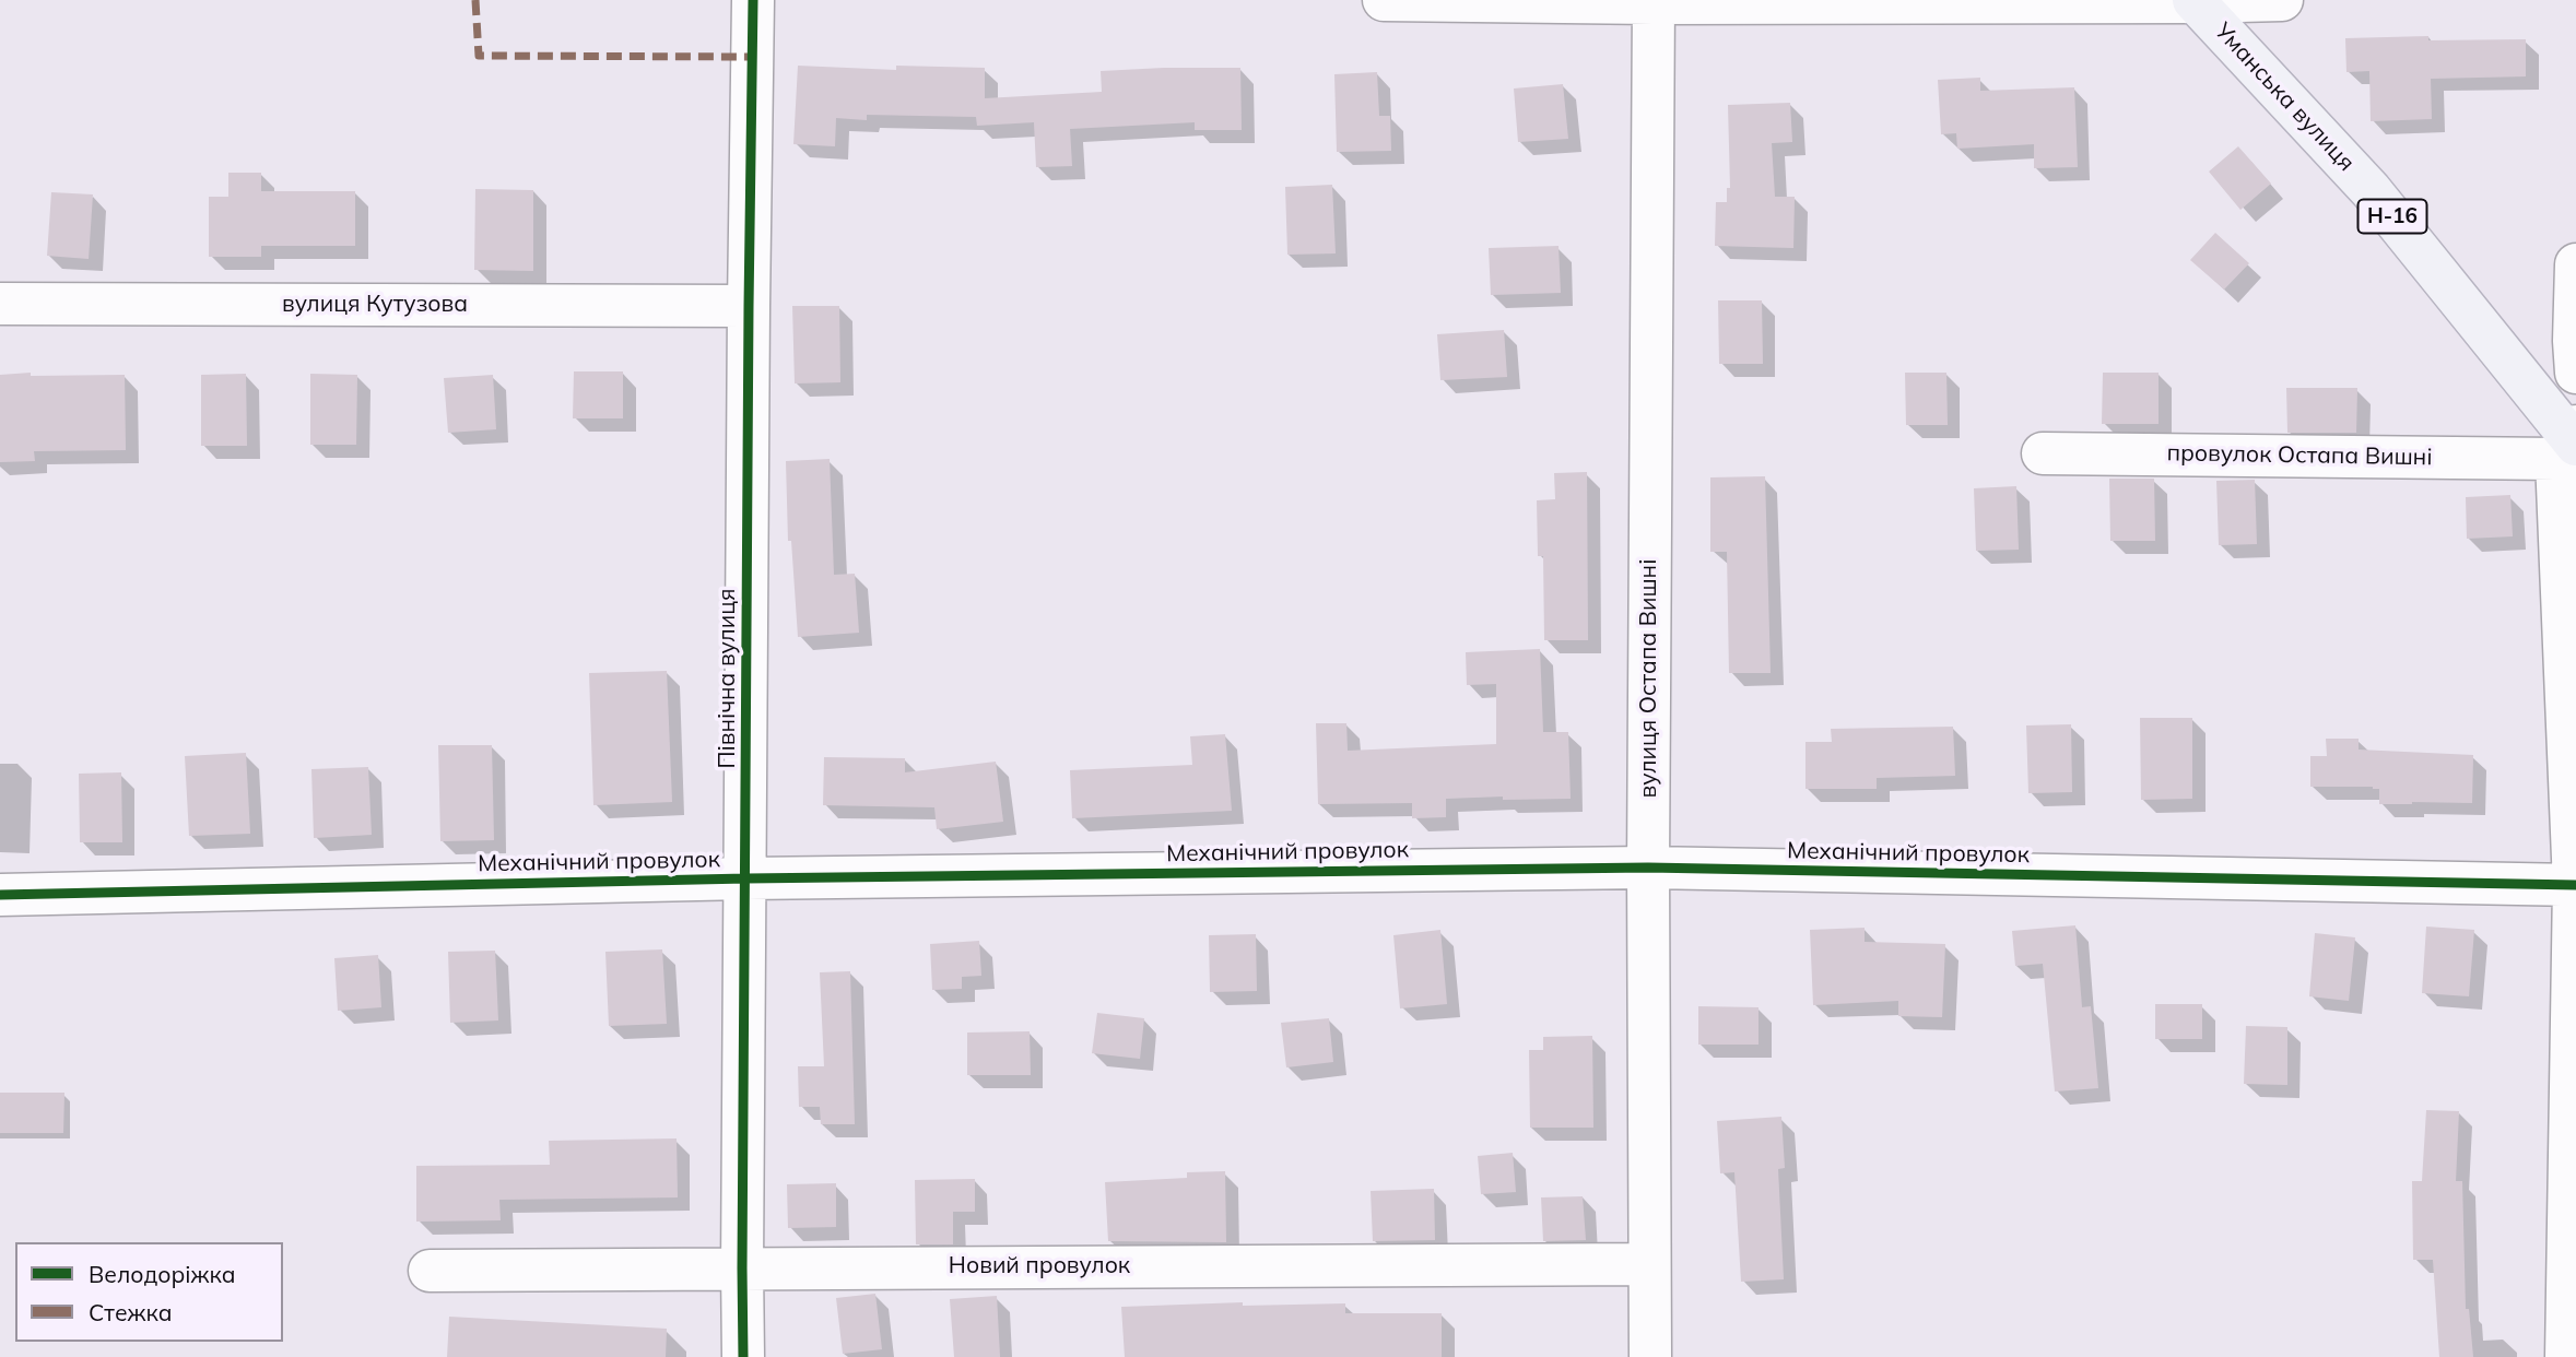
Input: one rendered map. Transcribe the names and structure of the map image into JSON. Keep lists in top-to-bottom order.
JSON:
{
  "streets": {
    "main road": ["Уманська вулиця", "Н-16"],
    "street": [
      "вулиця Кутузова",
      "провулок Остапа Вишні",
      "Північна вулиця",
      "вулиця Остапа Вишні",
      "Механічний провулок",
      "Новий провулок"
    ]
  },
  "crossings": [
    ["Уманська вулиця", "провулок Остапа Вишні"],
    ["вулиця Кутузова", "Північна вулиця"],
    ["Північна вулиця", "Механічний провулок"],
    ["Північна вулиця", "Новий провулок"],
    ["вулиця Остапа Вишні", "Механічний провулок"],
    ["вулиця Остапа Вишні", "Новий провулок"]
  ],
  "legend": ["Велодоріжка", "Стежка"]
}
